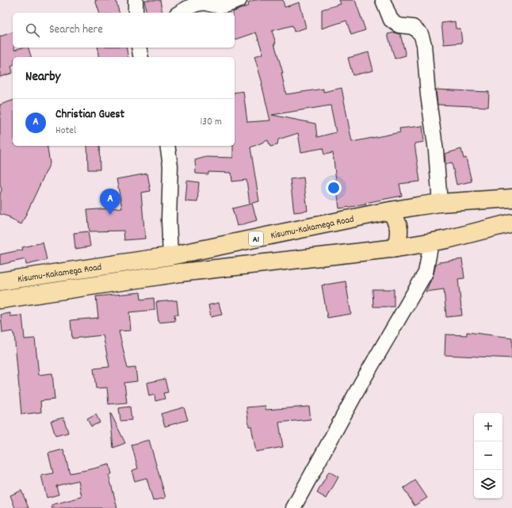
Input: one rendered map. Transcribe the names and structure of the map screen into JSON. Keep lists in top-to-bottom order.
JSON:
{
  "streets": {
    "highway": ["Kisumu-Kakamega Road", "A1"]
  },
  "page": {
    "search": "Search here",
    "heading": "Nearby",
    "list": [
      {
        "mark": "A",
        "name": "Christian Guest",
        "note": "Hotel",
        "value": "130 m"
      }
    ],
    "pins": "A",
    "map_buttons": ["+", "−"]
  }
}
